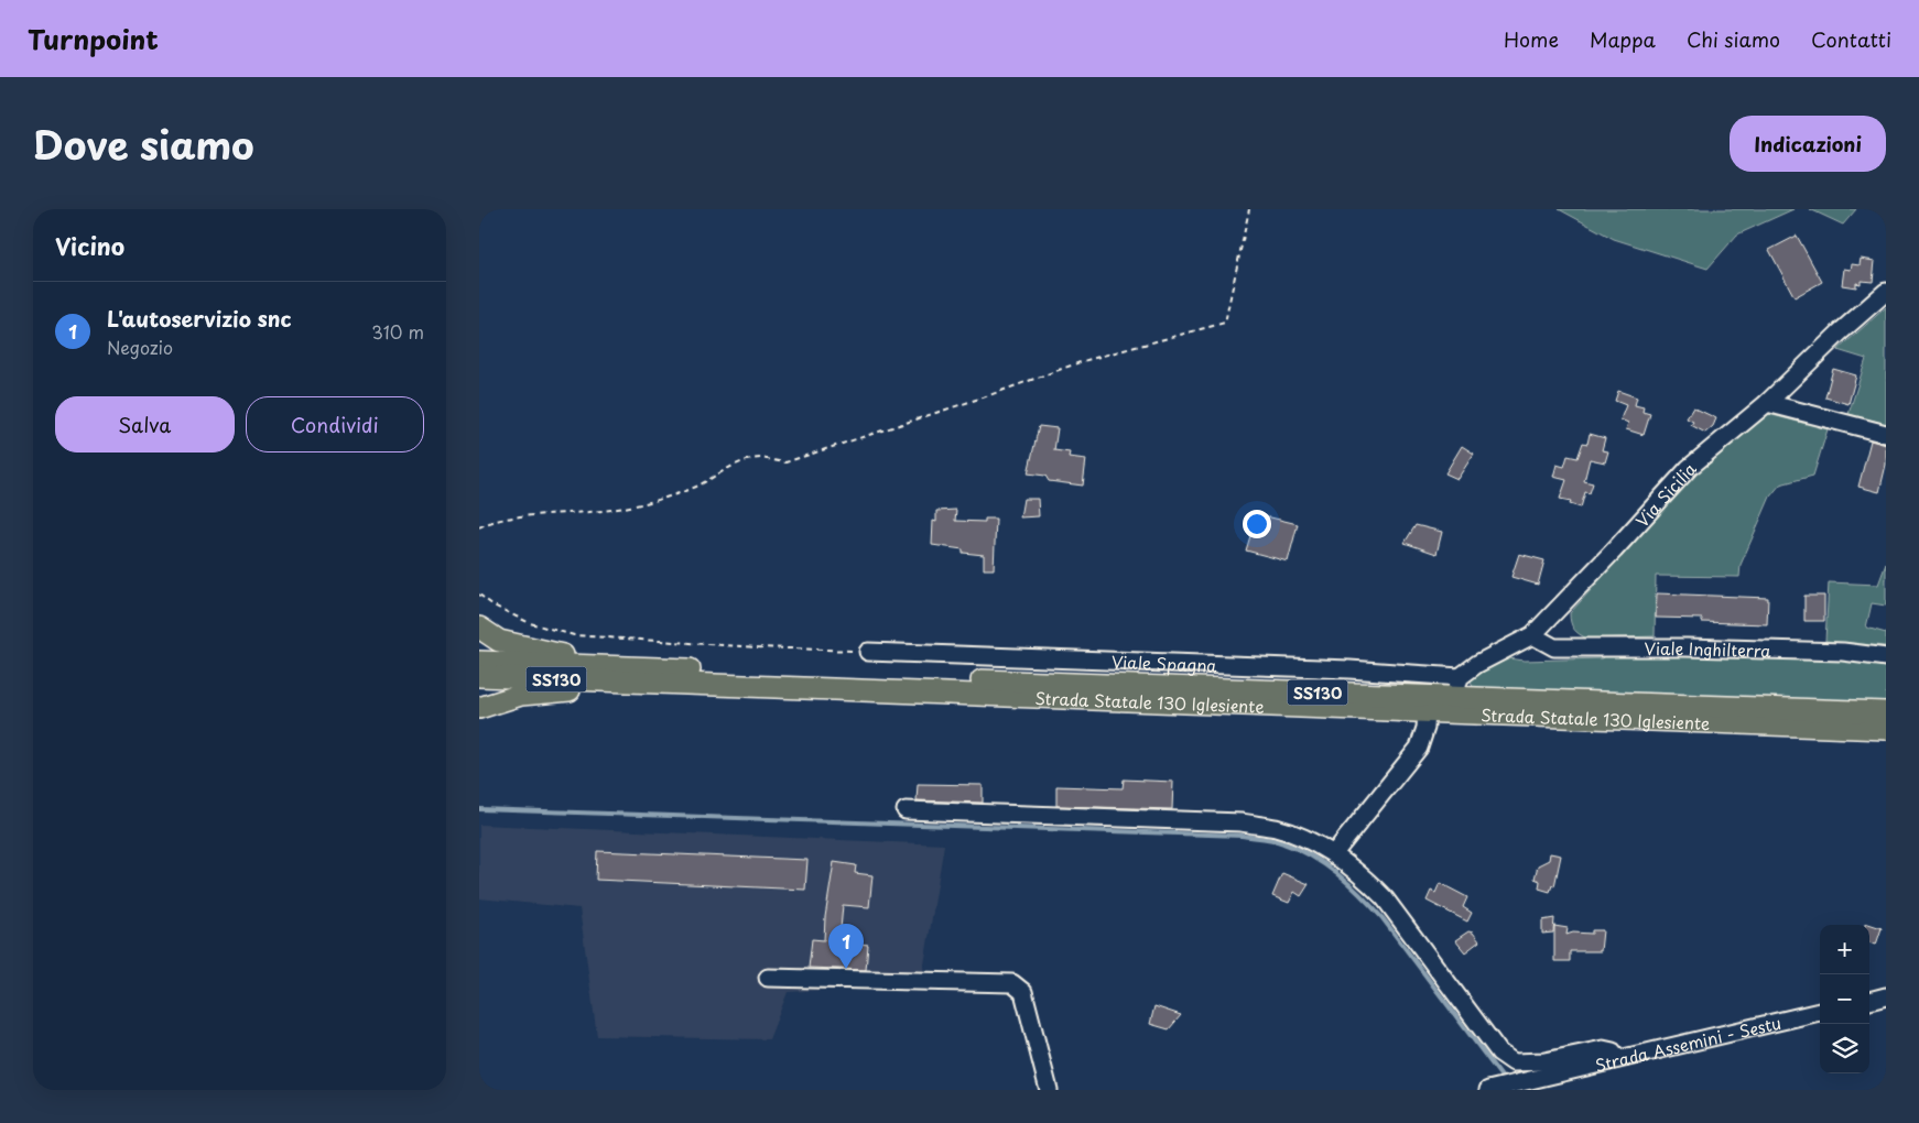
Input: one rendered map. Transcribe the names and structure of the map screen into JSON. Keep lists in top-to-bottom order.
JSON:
{
  "streets": {
    "main road": ["SS130", "Strada Statale 130 Iglesiente"],
    "street": [
      "Via Sicilia",
      "Viale Inghilterra",
      "Viale Spagna",
      "Strada Assemini - Sestu"
    ]
  },
  "crossings": [
    ["Via Sicilia", "Viale Inghilterra"],
    ["Via Sicilia", "Viale Spagna"]
  ],
  "page": {
    "header": "Turnpoint",
    "nav": [
      "Home",
      "Mappa",
      "Chi siamo",
      "Contatti"
    ],
    "title": "Dove siamo",
    "buttons": [
      "Indicazioni",
      ["Salva", "Condividi"]
    ],
    "heading": "Vicino",
    "list": [
      {
        "mark": "1",
        "name": "L'autoservizio snc",
        "note": "Negozio",
        "value": "310 m"
      }
    ],
    "pins": "1",
    "map_buttons": ["+", "−"]
  }
}
